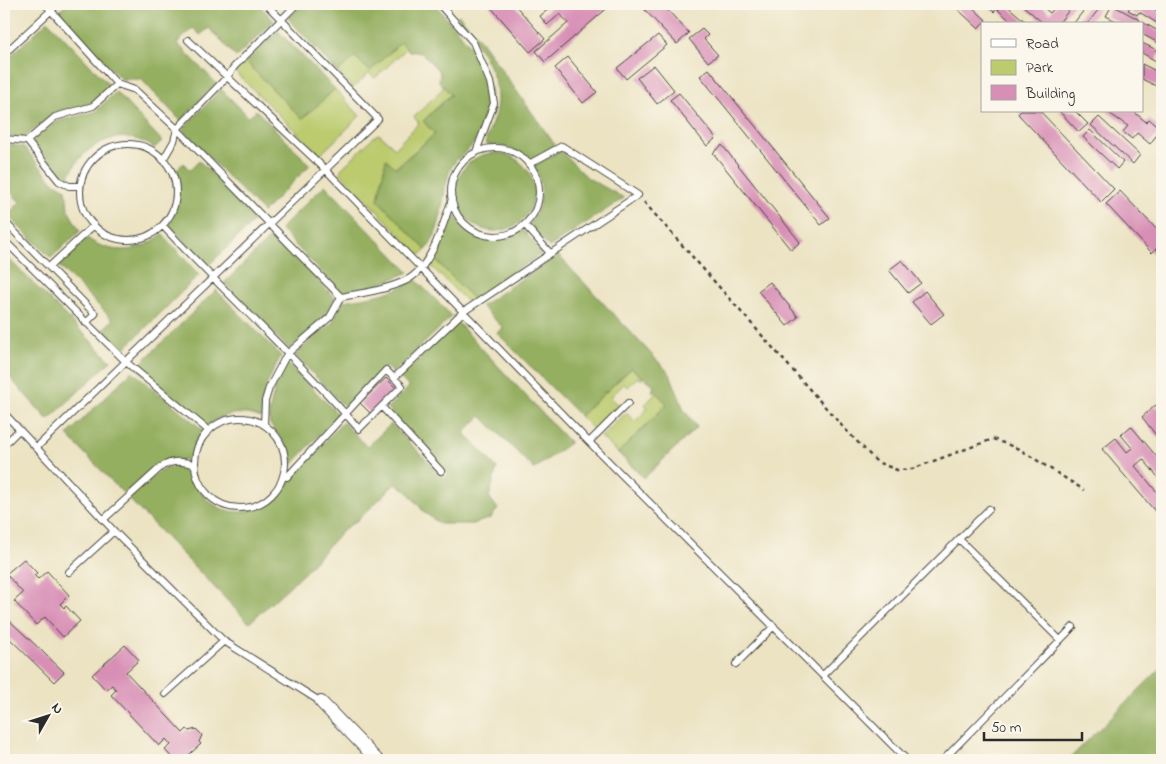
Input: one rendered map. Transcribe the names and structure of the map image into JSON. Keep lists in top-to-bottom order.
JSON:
{
  "legend": ["Road", "Park", "Building"],
  "scale_bar": "50 m",
  "north": "top right"
}
